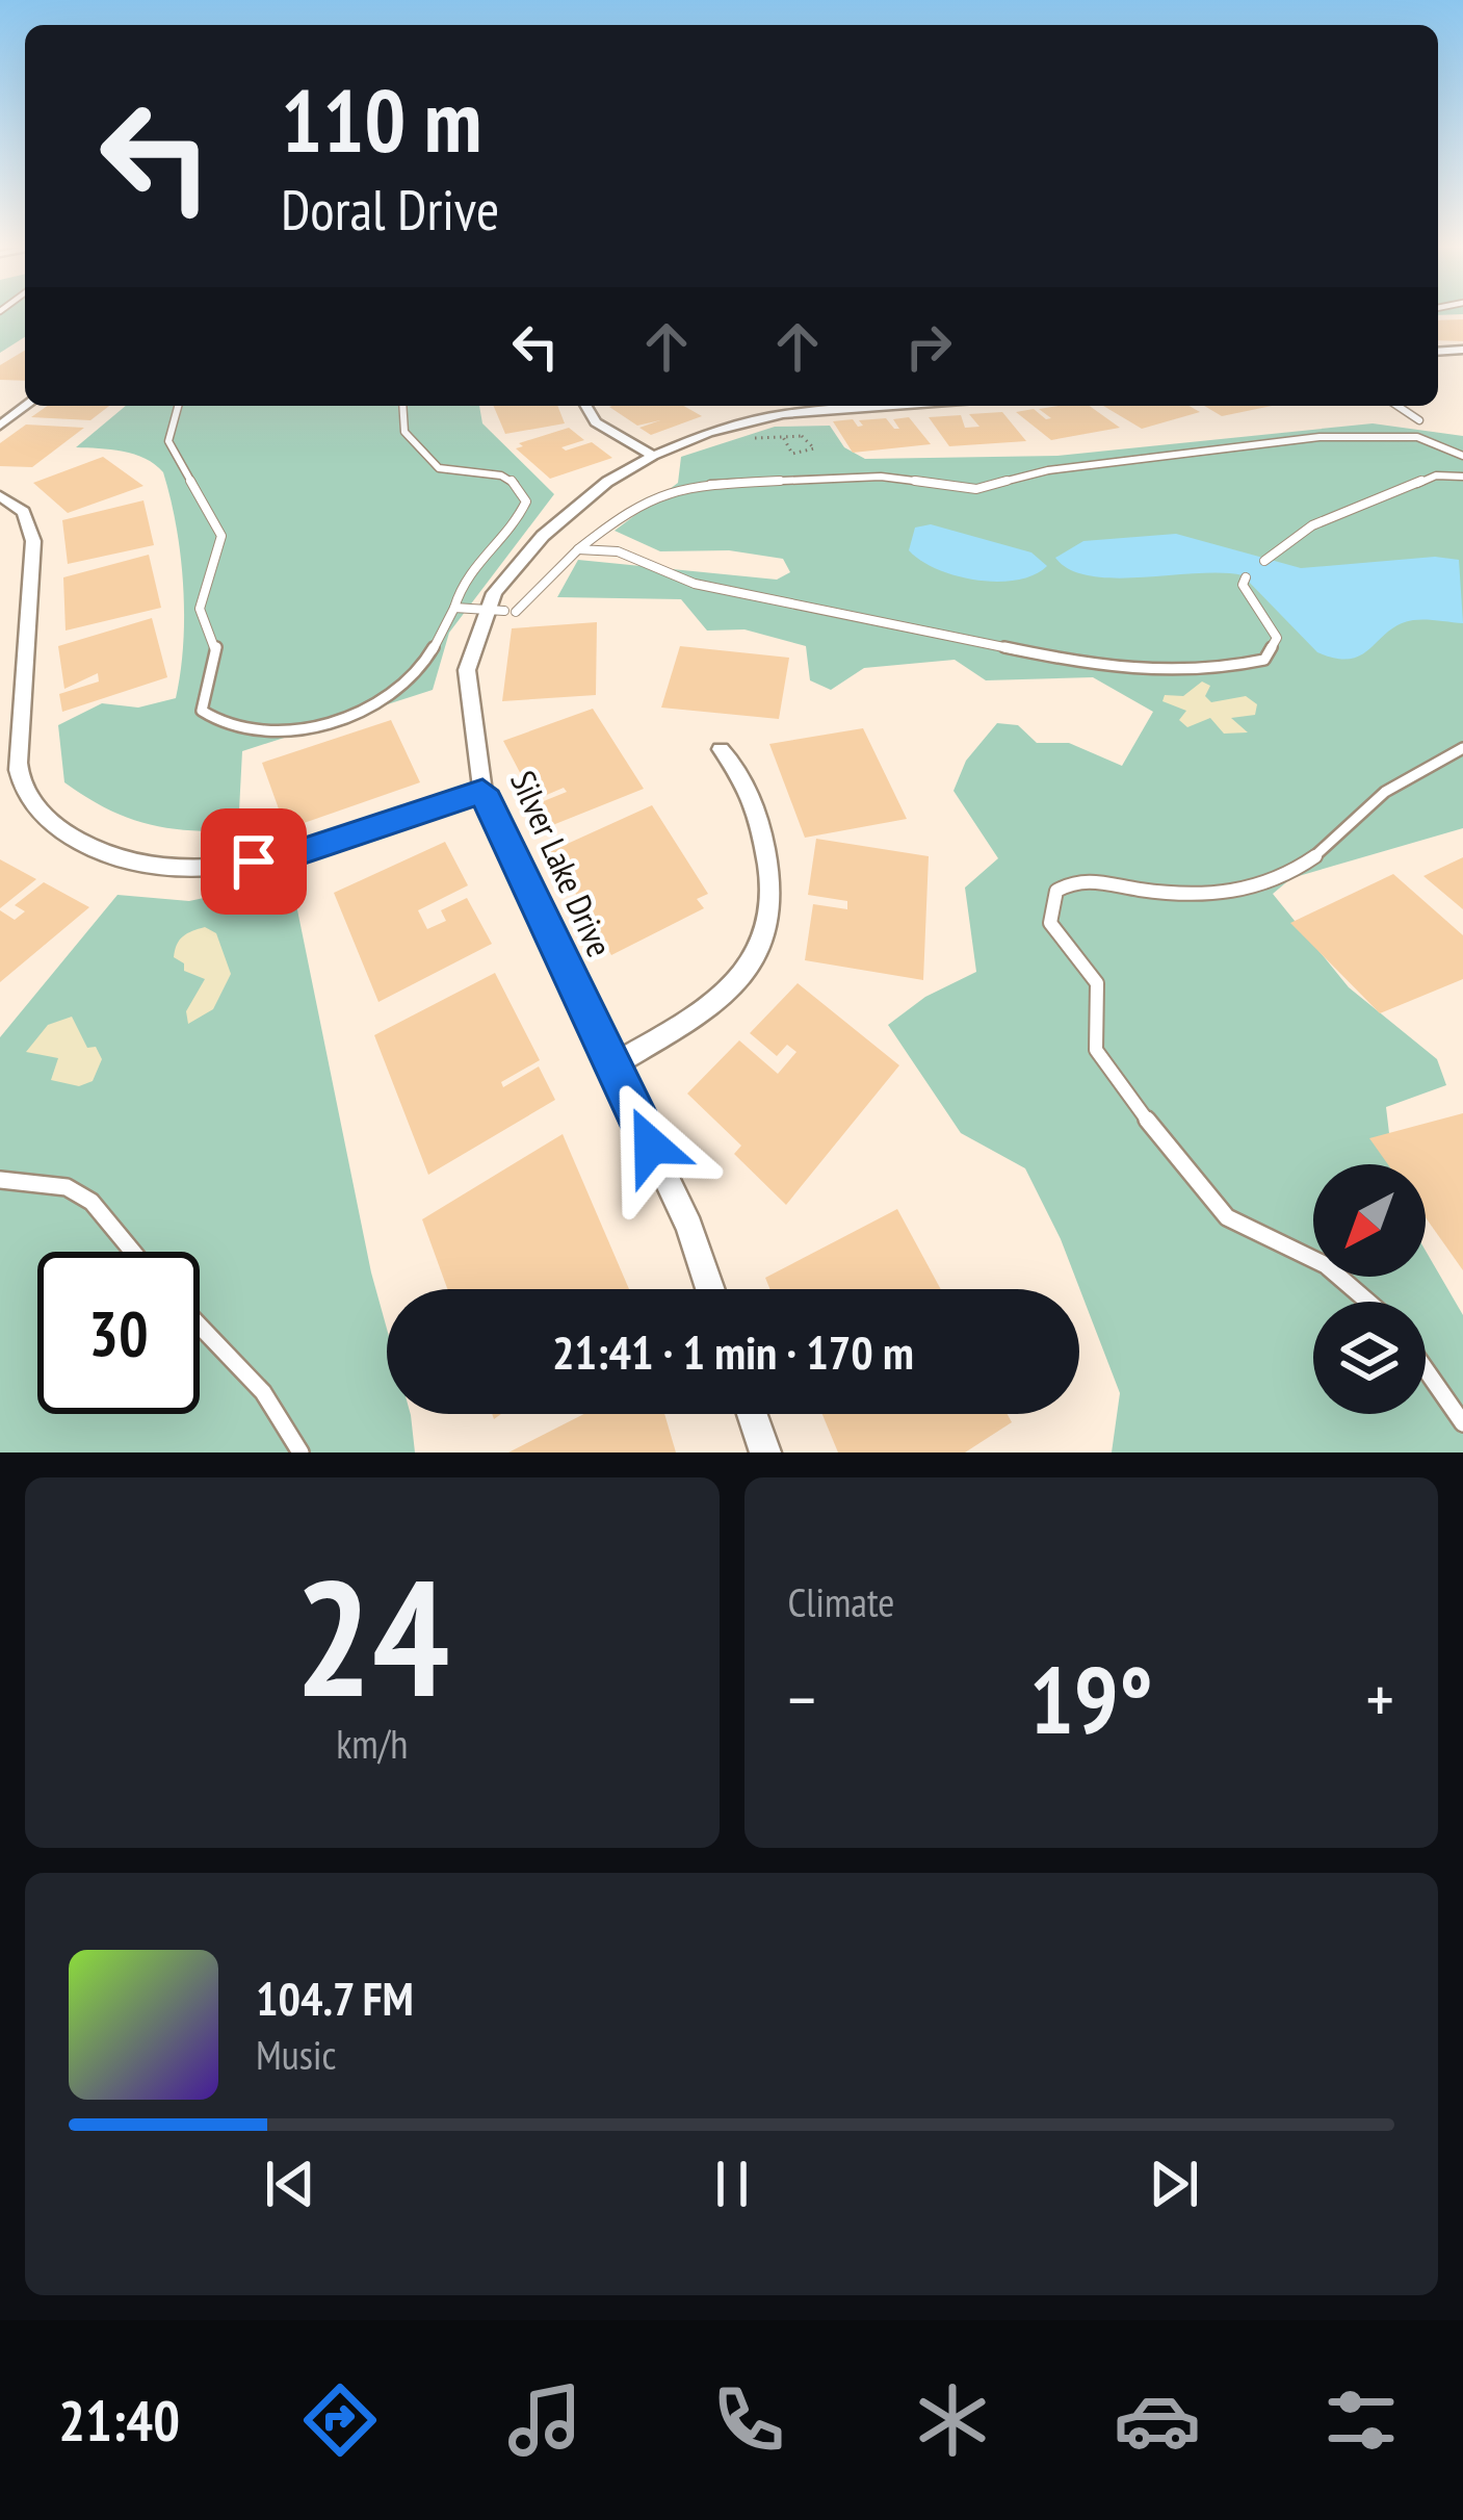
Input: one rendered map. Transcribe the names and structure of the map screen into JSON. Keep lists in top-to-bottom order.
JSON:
{
  "streets": {
    "street": ["Silver Lake Drive"]
  },
  "north": "bottom left",
  "page": {
    "turn": ["110 m", "Doral Drive"],
    "limit": "30",
    "trip": "21:41 · 1 min · 170 m",
    "tile": [
      ["24", "km/h"],
      "Climate"
    ],
    "heat": ["−", "19°", "+"],
    "song": ["104.7 FM", "Music"],
    "tabs": "21:40"
  }
}
